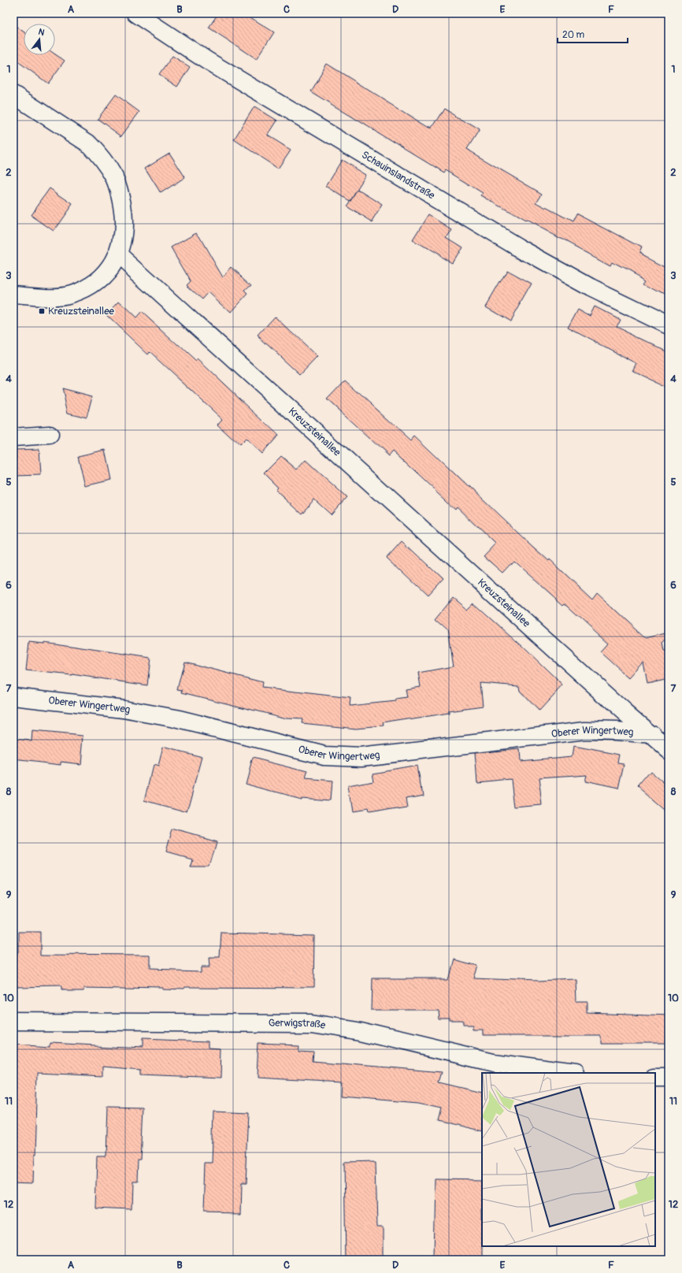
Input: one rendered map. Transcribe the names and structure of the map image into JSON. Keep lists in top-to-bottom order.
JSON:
{
  "streets": {
    "street": [
      "Schauinslandstraße",
      "Kreuzsteinallee",
      "Oberer Wingertweg",
      "Gerwigstraße"
    ]
  },
  "crossings": [
    ["Kreuzsteinallee", "Oberer Wingertweg"]
  ],
  "places": {
    "transit": ["Kreuzsteinallee"]
  },
  "scale_bar": "20 m",
  "north": "top",
  "grid": {
    "columns": [
      "A",
      "B",
      "C",
      "D",
      "E",
      "F"
    ],
    "rows": [
      "1",
      "2",
      "3",
      "4",
      "5",
      "6",
      "7",
      "8",
      "9",
      "10",
      "11",
      "12"
    ]
  }
}
